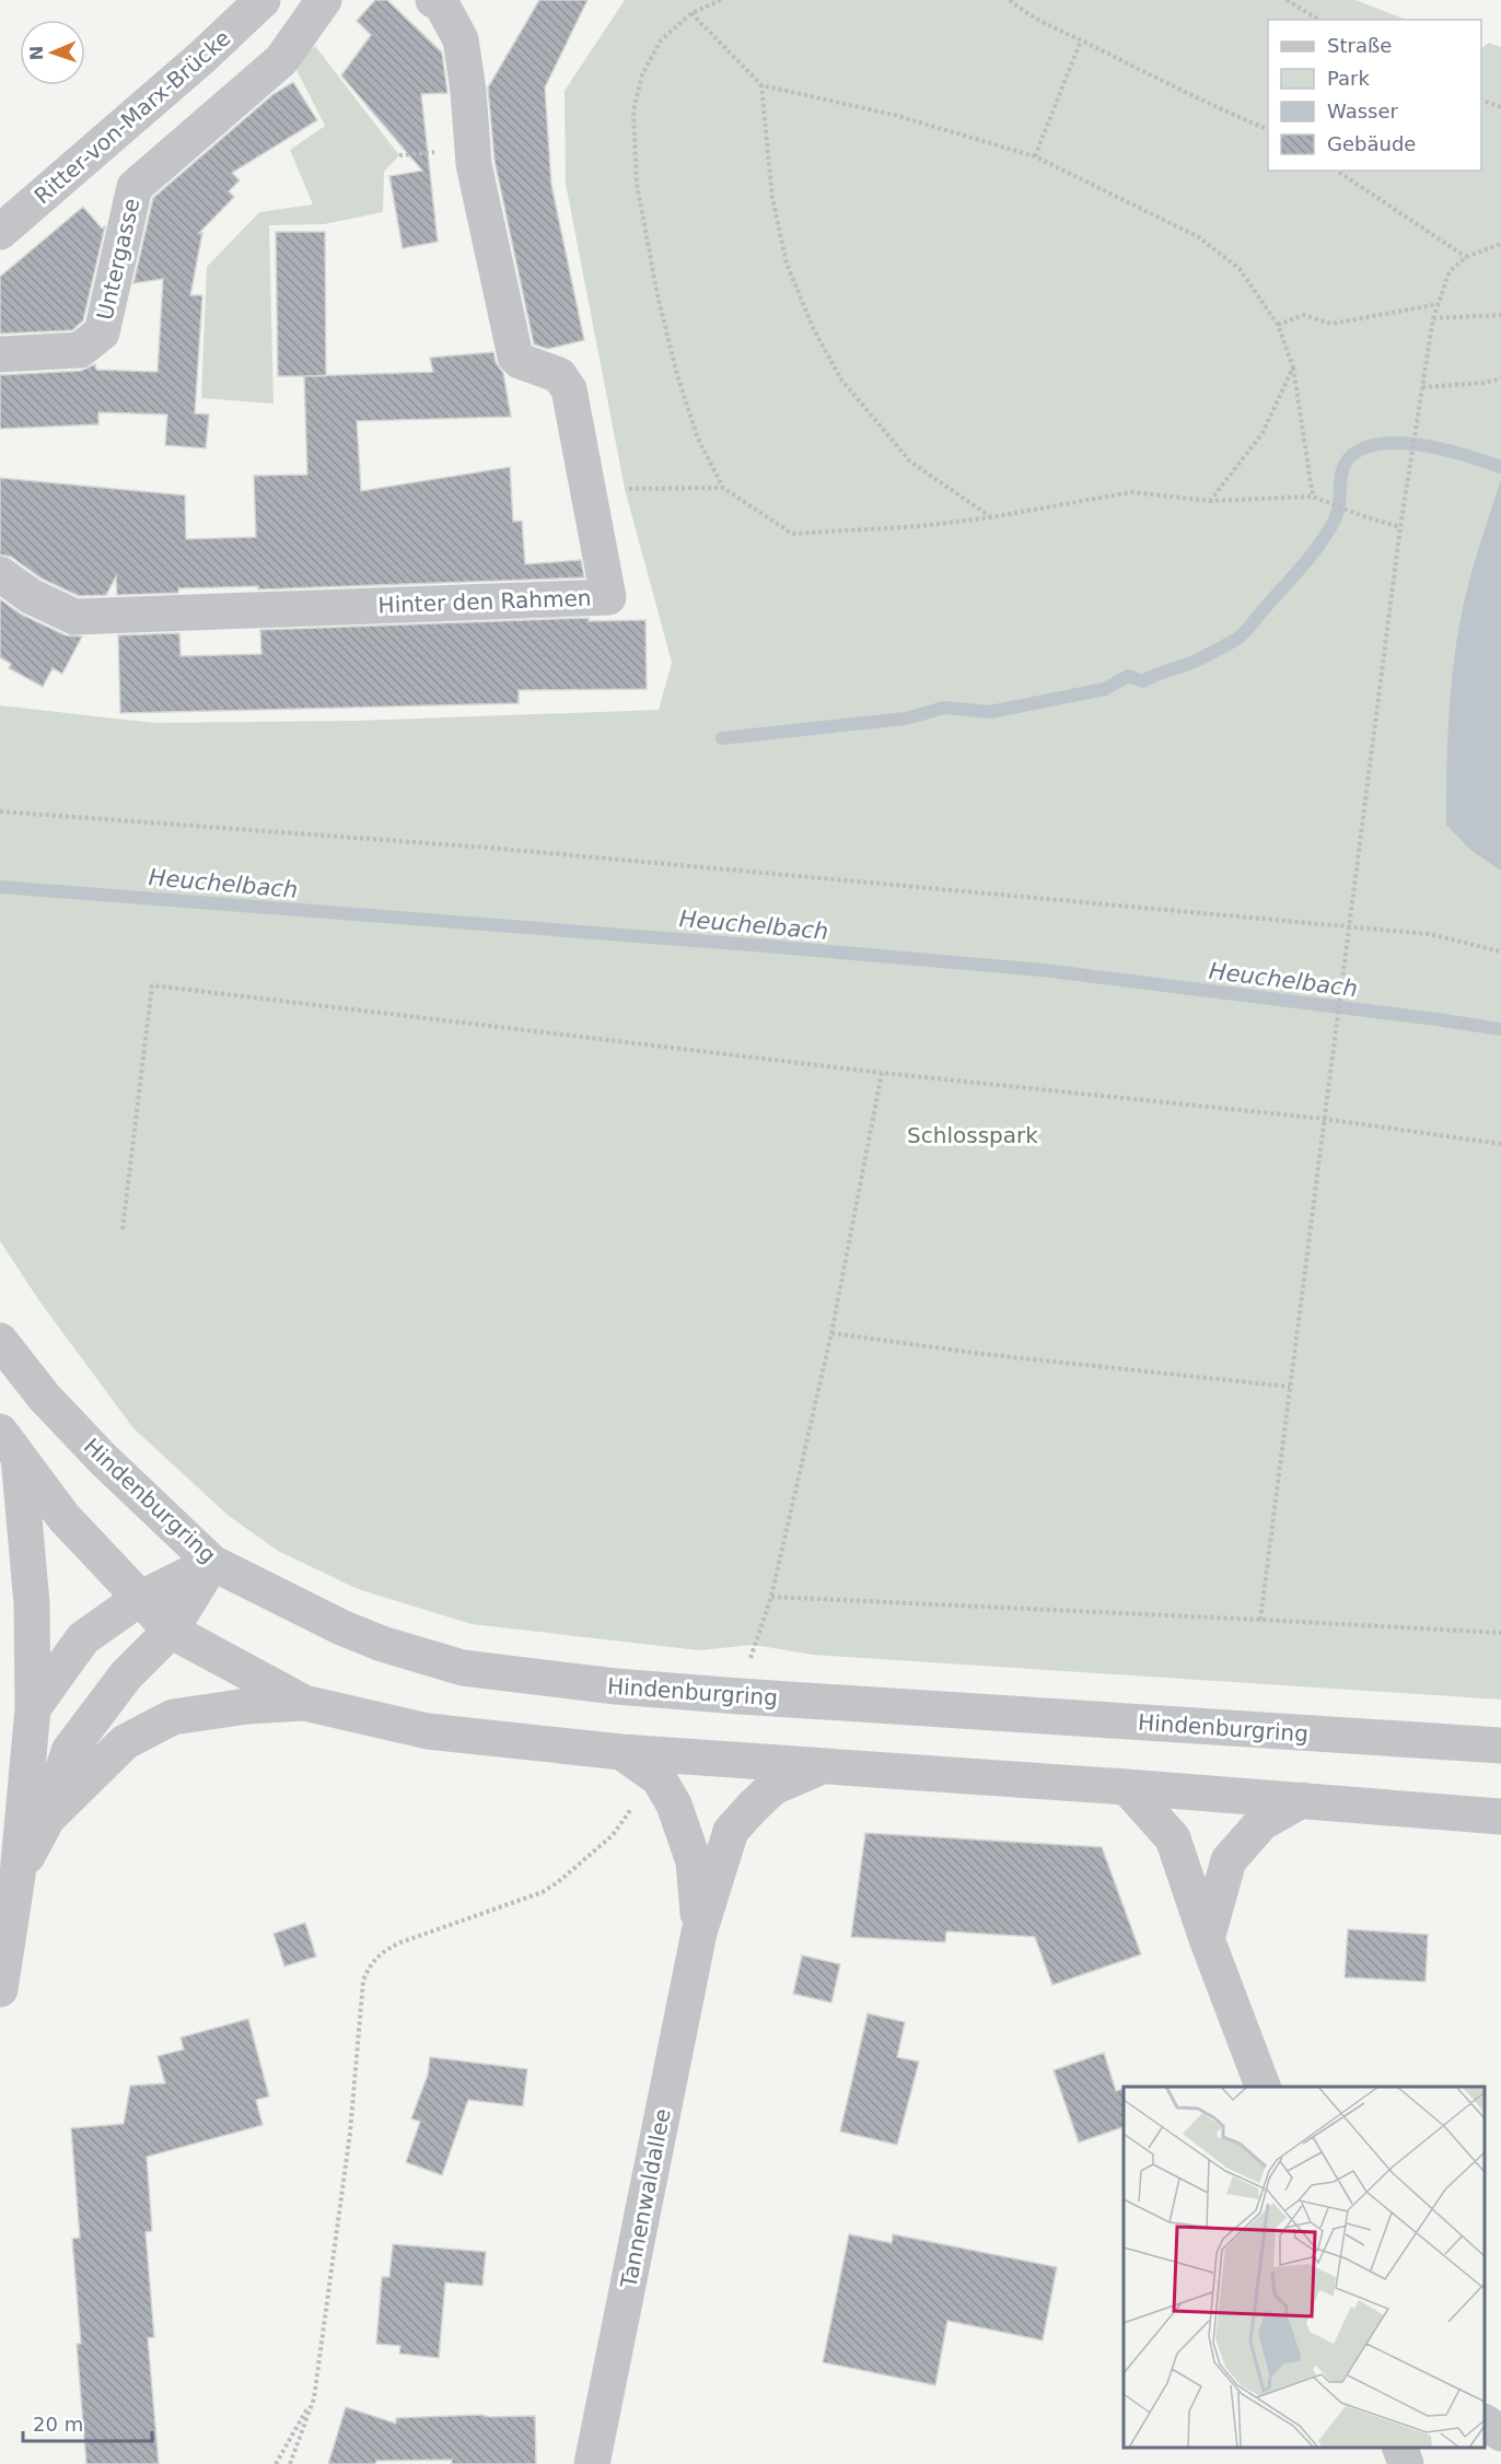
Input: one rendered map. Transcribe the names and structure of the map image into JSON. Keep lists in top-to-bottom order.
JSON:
{
  "streets": {
    "street": [
      "Ritter-von-Marx-Brücke",
      "Untergasse",
      "Hinter den Rahmen",
      "Hindenburgring",
      "Tannenwaldallee"
    ]
  },
  "water": ["Heuchelbach"],
  "parks": ["Schlosspark"],
  "legend": [
    "Straße",
    "Park",
    "Wasser",
    "Gebäude"
  ],
  "scale_bar": "20 m",
  "north": "left"
}
